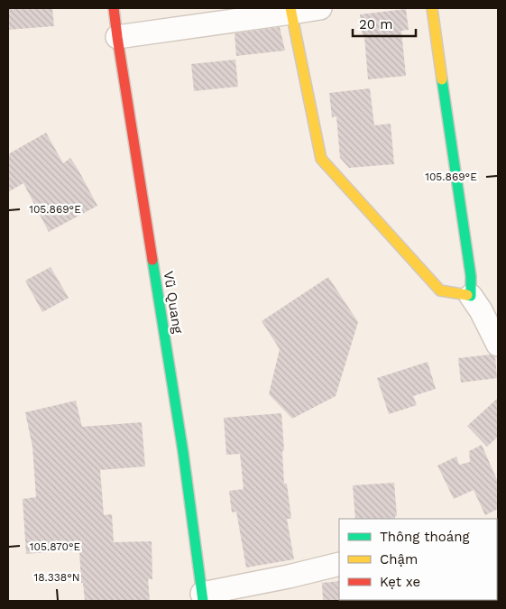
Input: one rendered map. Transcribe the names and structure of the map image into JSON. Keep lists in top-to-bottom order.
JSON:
{
  "streets": {
    "street": ["Vũ Quang"]
  },
  "legend": ["Thông thoáng", "Chậm", "Kẹt xe"],
  "scale_bar": "20 m",
  "coordinates": ["105.869°E", "105.870°E", "18.338°N"]
}
